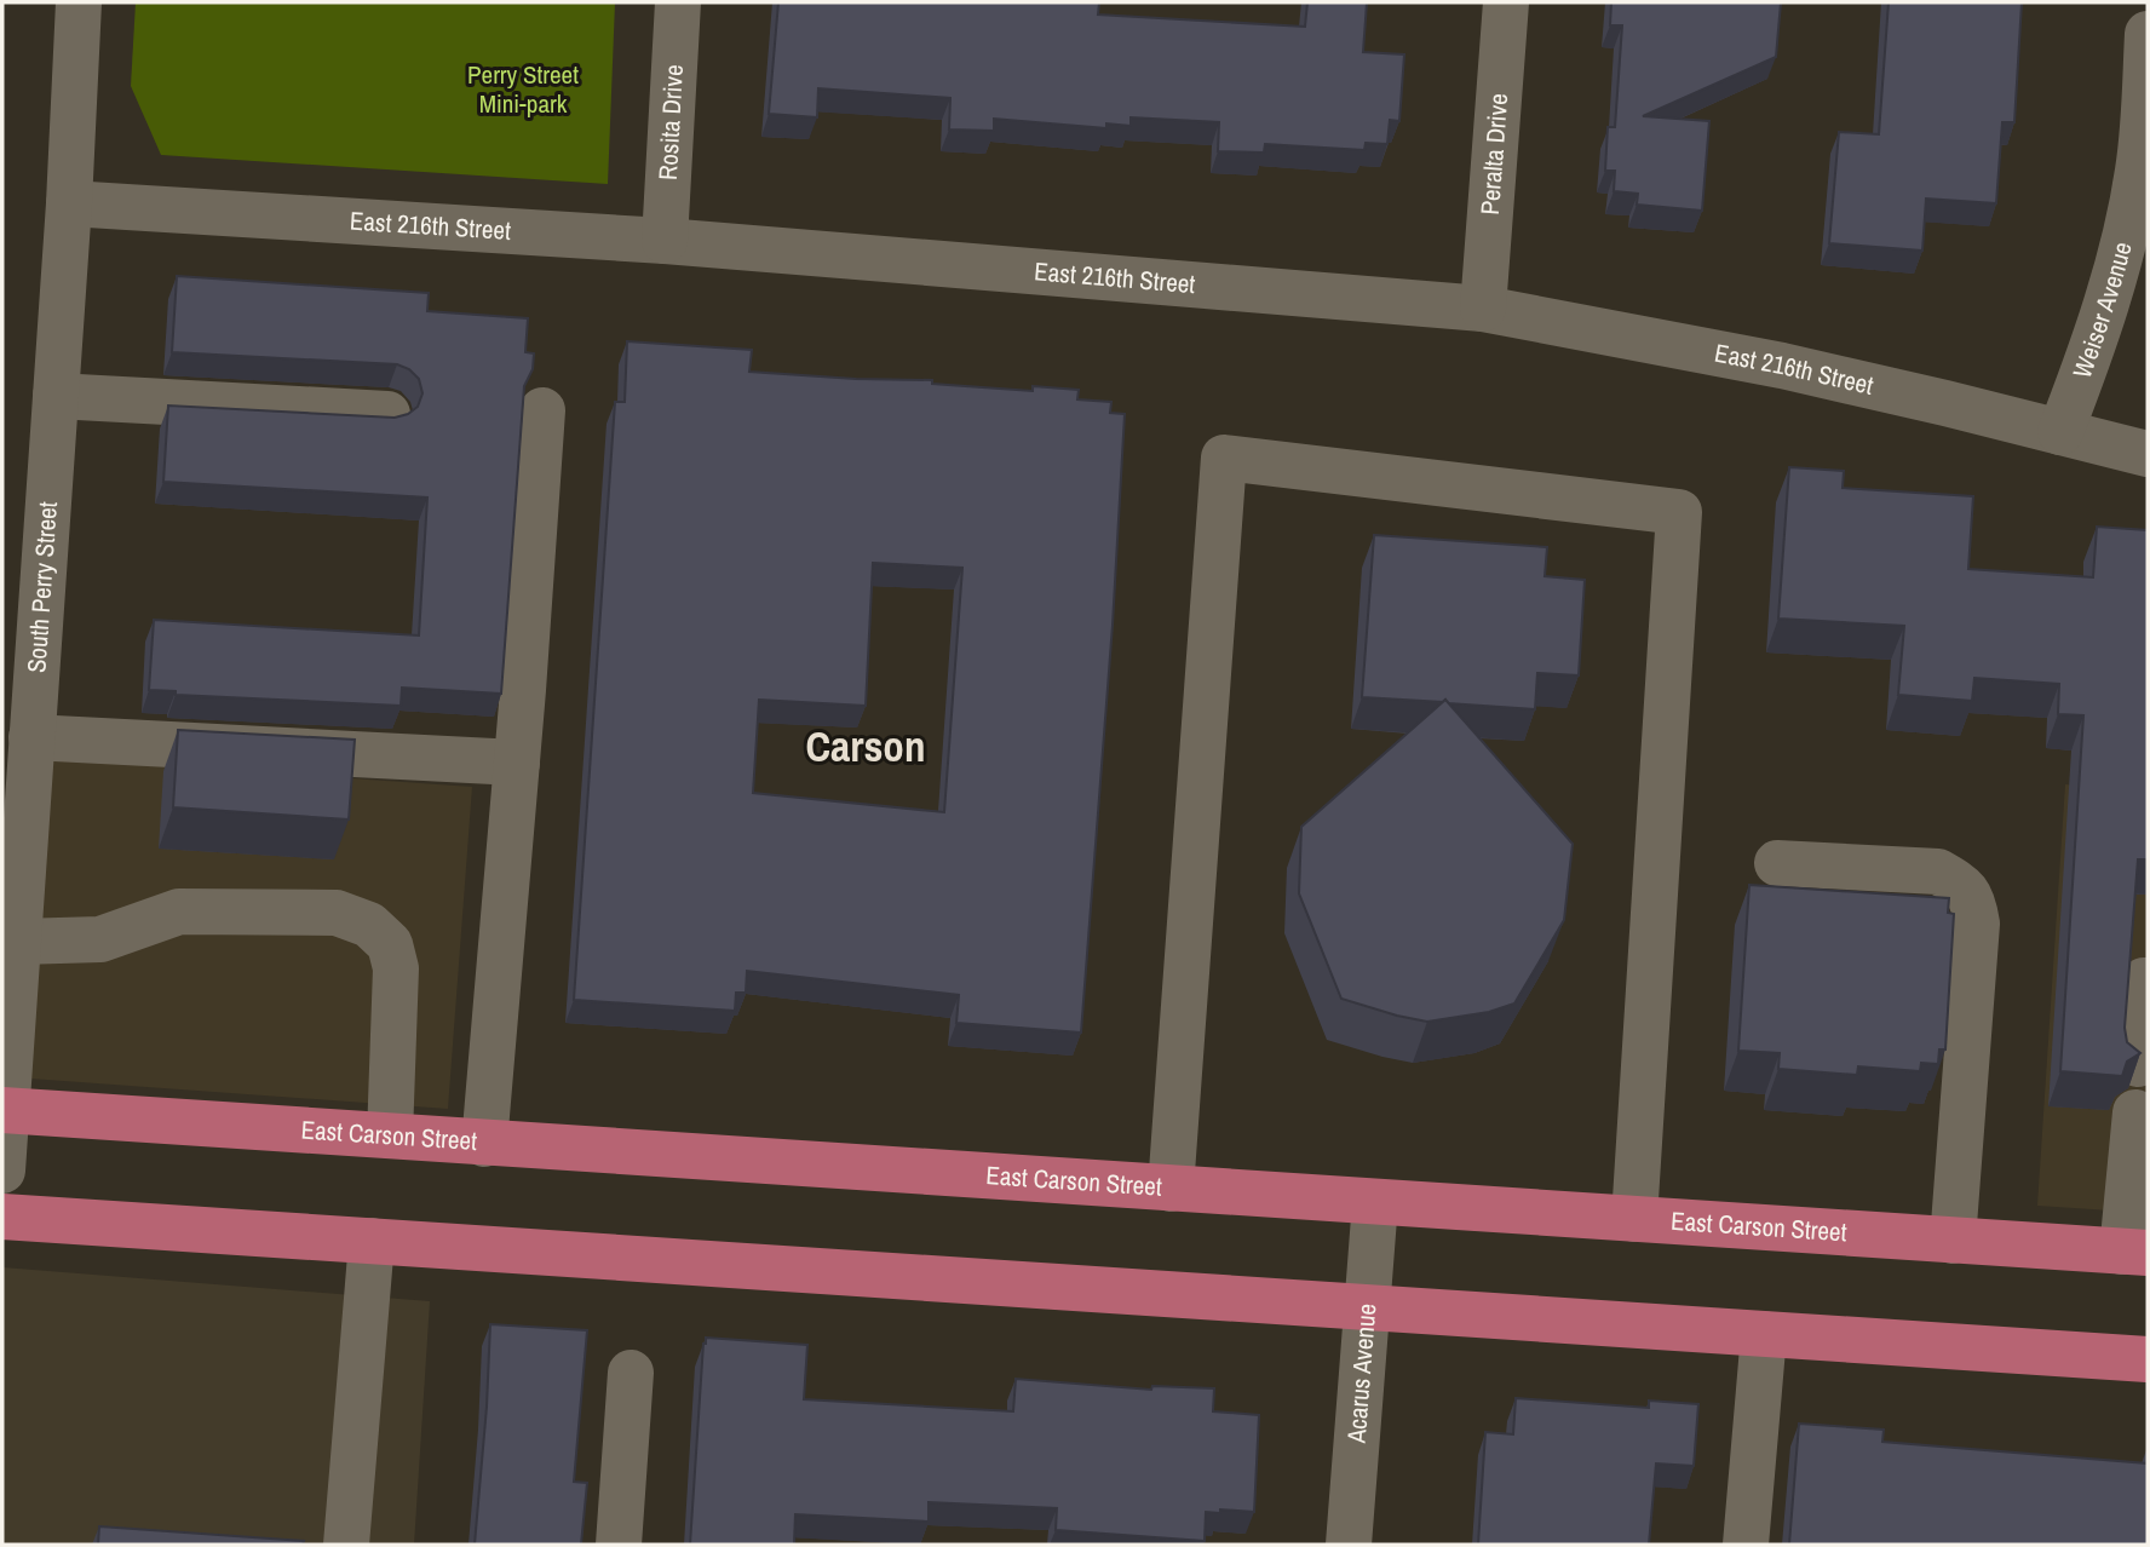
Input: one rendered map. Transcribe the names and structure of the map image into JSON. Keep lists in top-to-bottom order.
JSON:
{
  "streets": {
    "main road": ["East Carson Street"],
    "street": [
      "Rosita Drive",
      "Peralta Drive",
      "East 216th Street",
      "Weiser Avenue",
      "South Perry Street",
      "Acarus Avenue"
    ]
  },
  "crossings": [
    ["Rosita Drive", "East 216th Street"],
    ["Peralta Drive", "East 216th Street"],
    ["East 216th Street", "Weiser Avenue"],
    ["East 216th Street", "South Perry Street"],
    ["South Perry Street", "East Carson Street"],
    ["East Carson Street", "Acarus Avenue"]
  ],
  "districts": ["Carson"],
  "parks": ["Perry Street Mini-park"]
}
